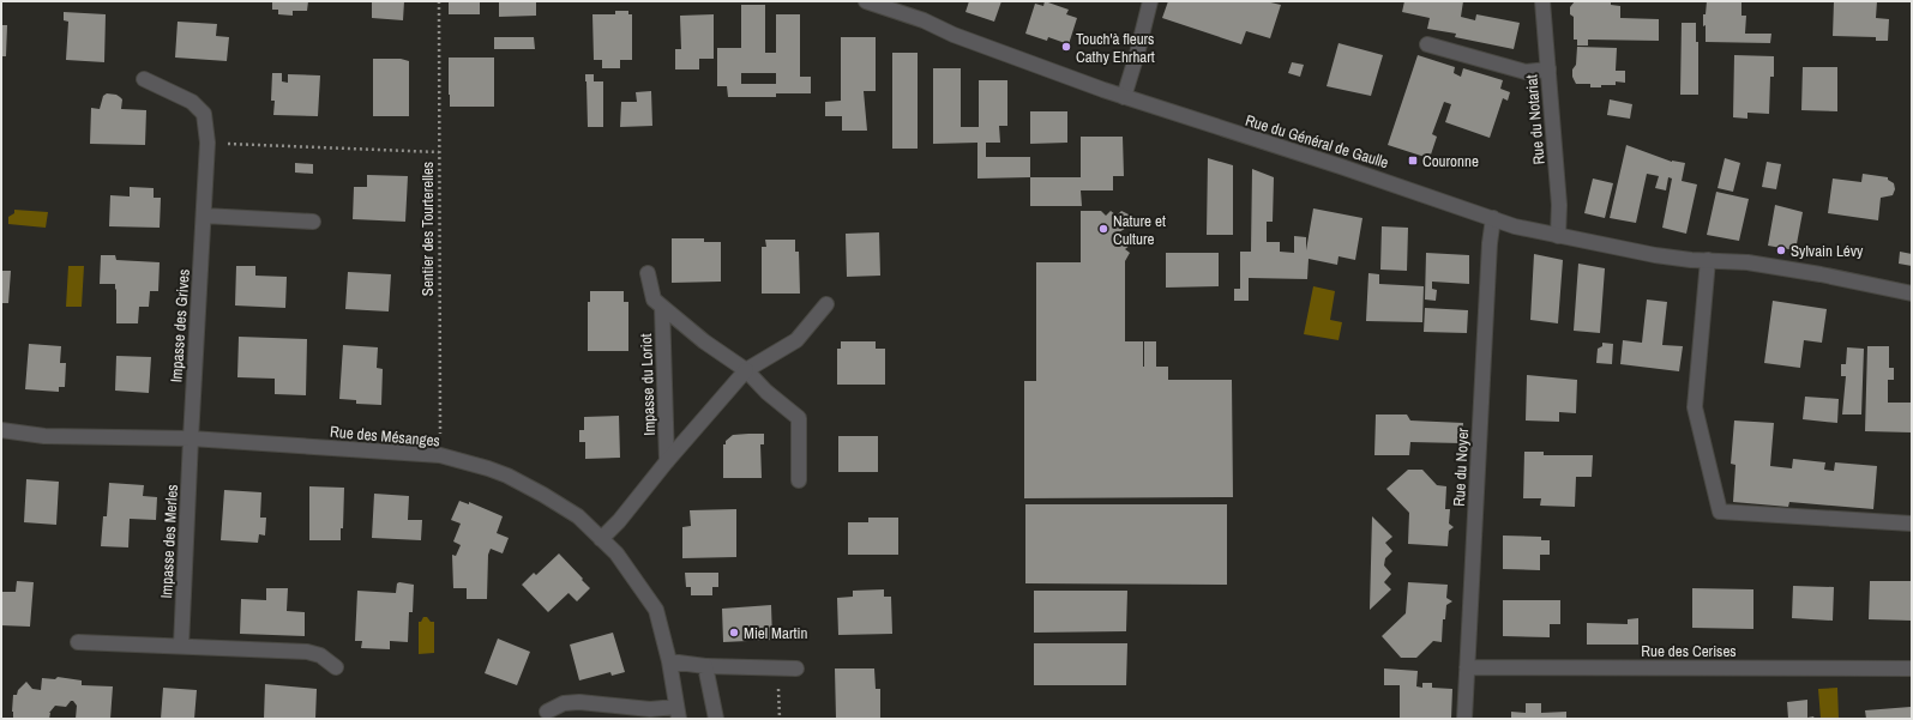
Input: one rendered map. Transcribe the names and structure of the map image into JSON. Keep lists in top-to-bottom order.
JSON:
{
  "streets": {
    "street": [
      "Rue du Notariat",
      "Rue du Général de Gaulle",
      "Impasse des Grives",
      "Impasse du Loriot",
      "Rue des Mésanges",
      "Rue du Noyer",
      "Impasse des Merles",
      "Rue des Cerises"
    ],
    "path": ["Sentier des Tourterelles"]
  },
  "crossings": [
    ["Rue du Notariat", "Rue du Général de Gaulle"],
    ["Rue du Général de Gaulle", "Rue du Noyer"],
    ["Sentier des Tourterelles", "Rue des Mésanges"],
    ["Impasse des Grives", "Rue des Mésanges"],
    ["Impasse des Grives", "Impasse des Merles"],
    ["Rue des Mésanges", "Impasse des Merles"],
    ["Rue du Noyer", "Rue des Cerises"]
  ],
  "places": {
    "other": [
      "Touch'à fleurs Cathy Ehrhart",
      "Nature et Culture",
      "Sylvain Lévy",
      "Miel Martin"
    ],
    "transit": ["Couronne"]
  }
}
